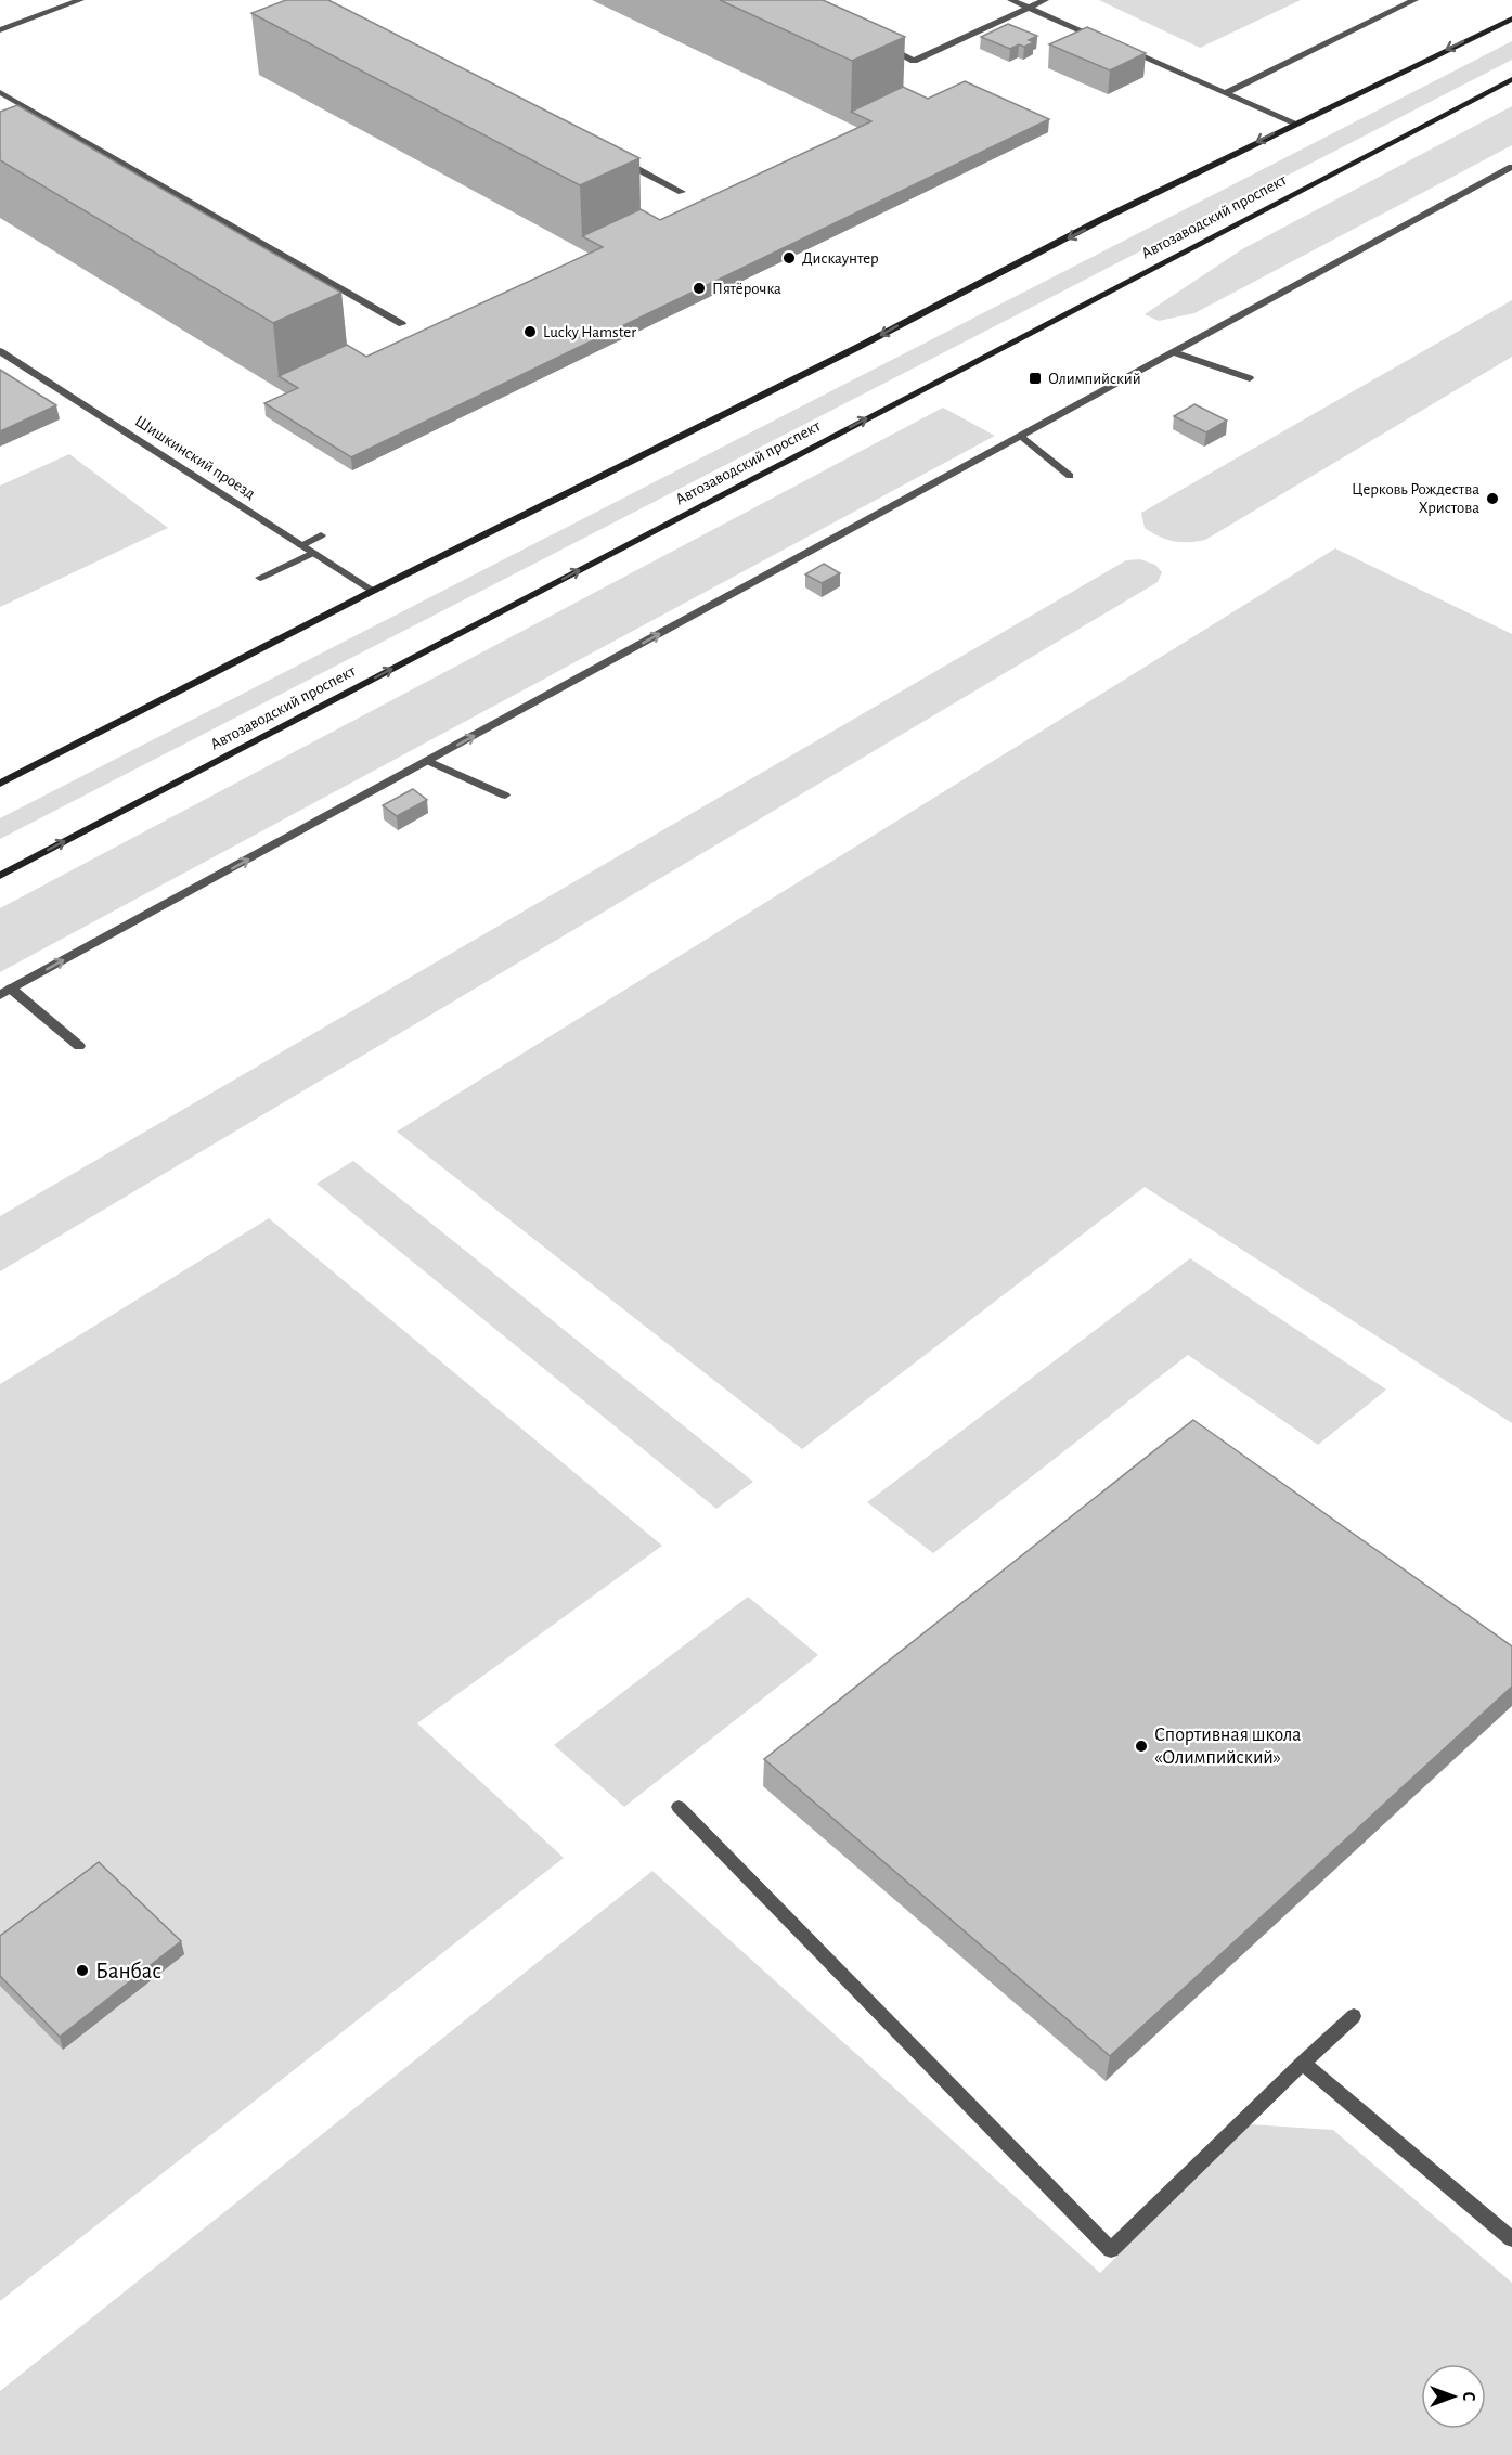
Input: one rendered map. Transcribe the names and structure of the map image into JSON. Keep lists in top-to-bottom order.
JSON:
{
  "streets": {
    "street": ["Автозаводский проспект", "Шишкинский проезд"]
  },
  "places": {
    "other": [
      "Дискаунтер",
      "Пятёрочка",
      "Lucky Hamster",
      "Церковь Рождества Христова",
      "Спортивная школа «Олимпийский»",
      "Банбас"
    ],
    "transit": ["Олимпийский"]
  },
  "north": "right"
}
